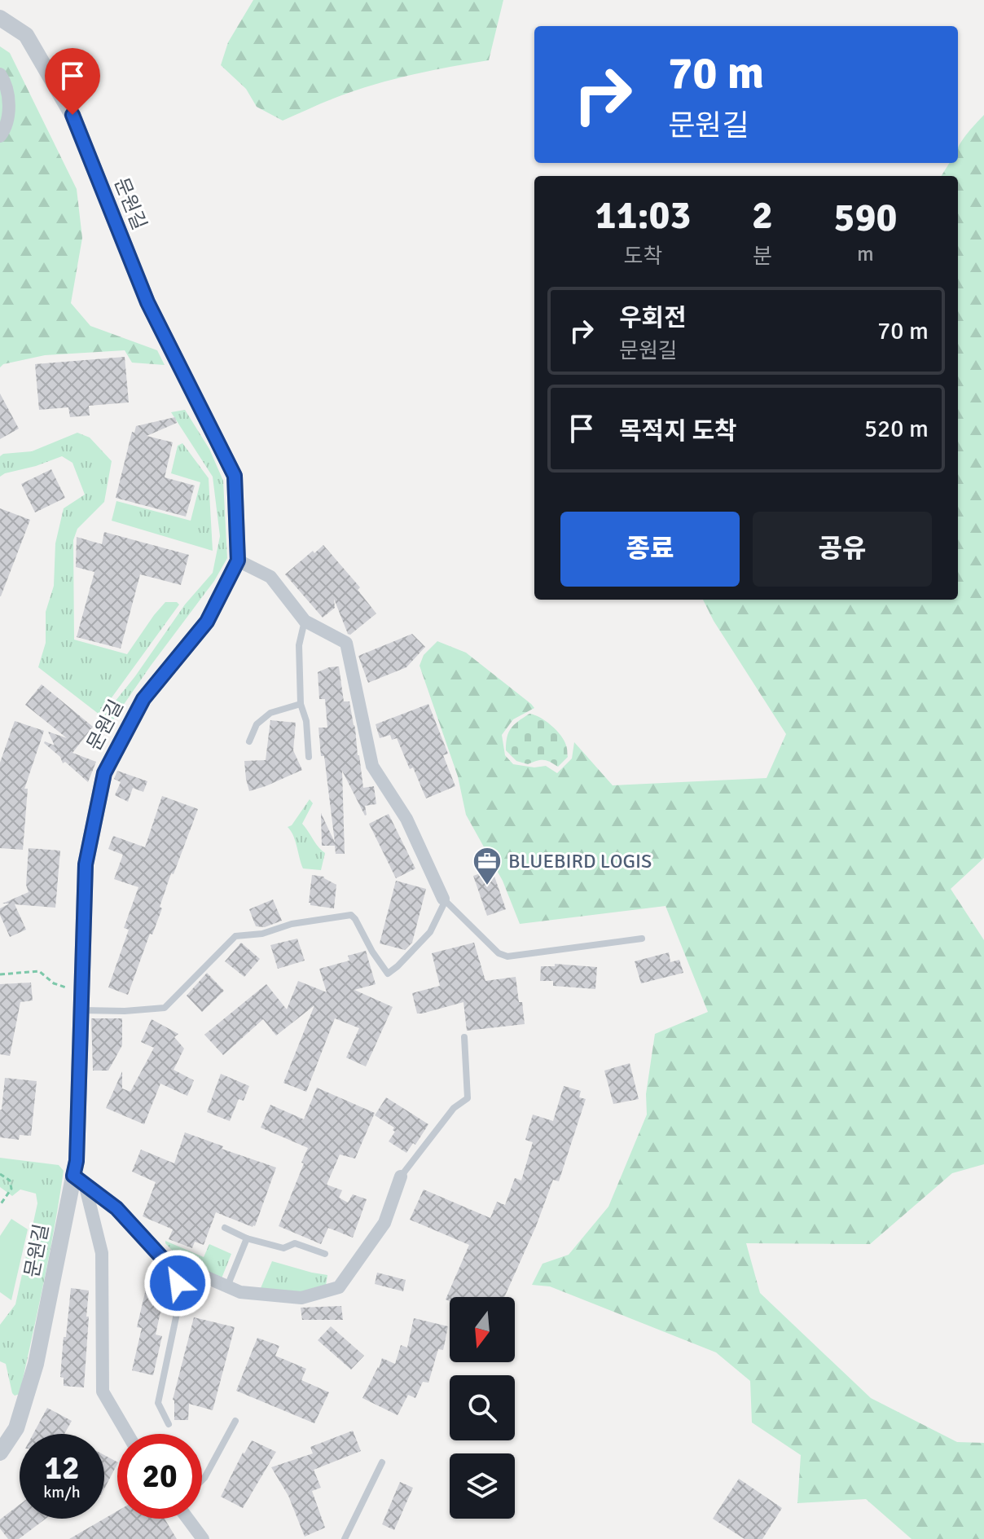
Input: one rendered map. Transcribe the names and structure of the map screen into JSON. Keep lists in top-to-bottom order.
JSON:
{
  "streets": {
    "street": ["문원길"]
  },
  "places": {
    "office": ["BLUEBIRD LOGIS"]
  },
  "north": "bottom",
  "page": {
    "turn": ["70 m", "문원길"],
    "eta": [
      "11:03",
      "도착",
      "2",
      "분",
      "590",
      "m"
    ],
    "list": [
      {
        "name": "우회전",
        "note": "문원길",
        "value": "70 m"
      },
      {
        "name": "목적지 도착",
        "value": "520 m"
      }
    ],
    "buttons": ["종료", "공유"],
    "speed": "12 km/h",
    "limit": "20"
  }
}
